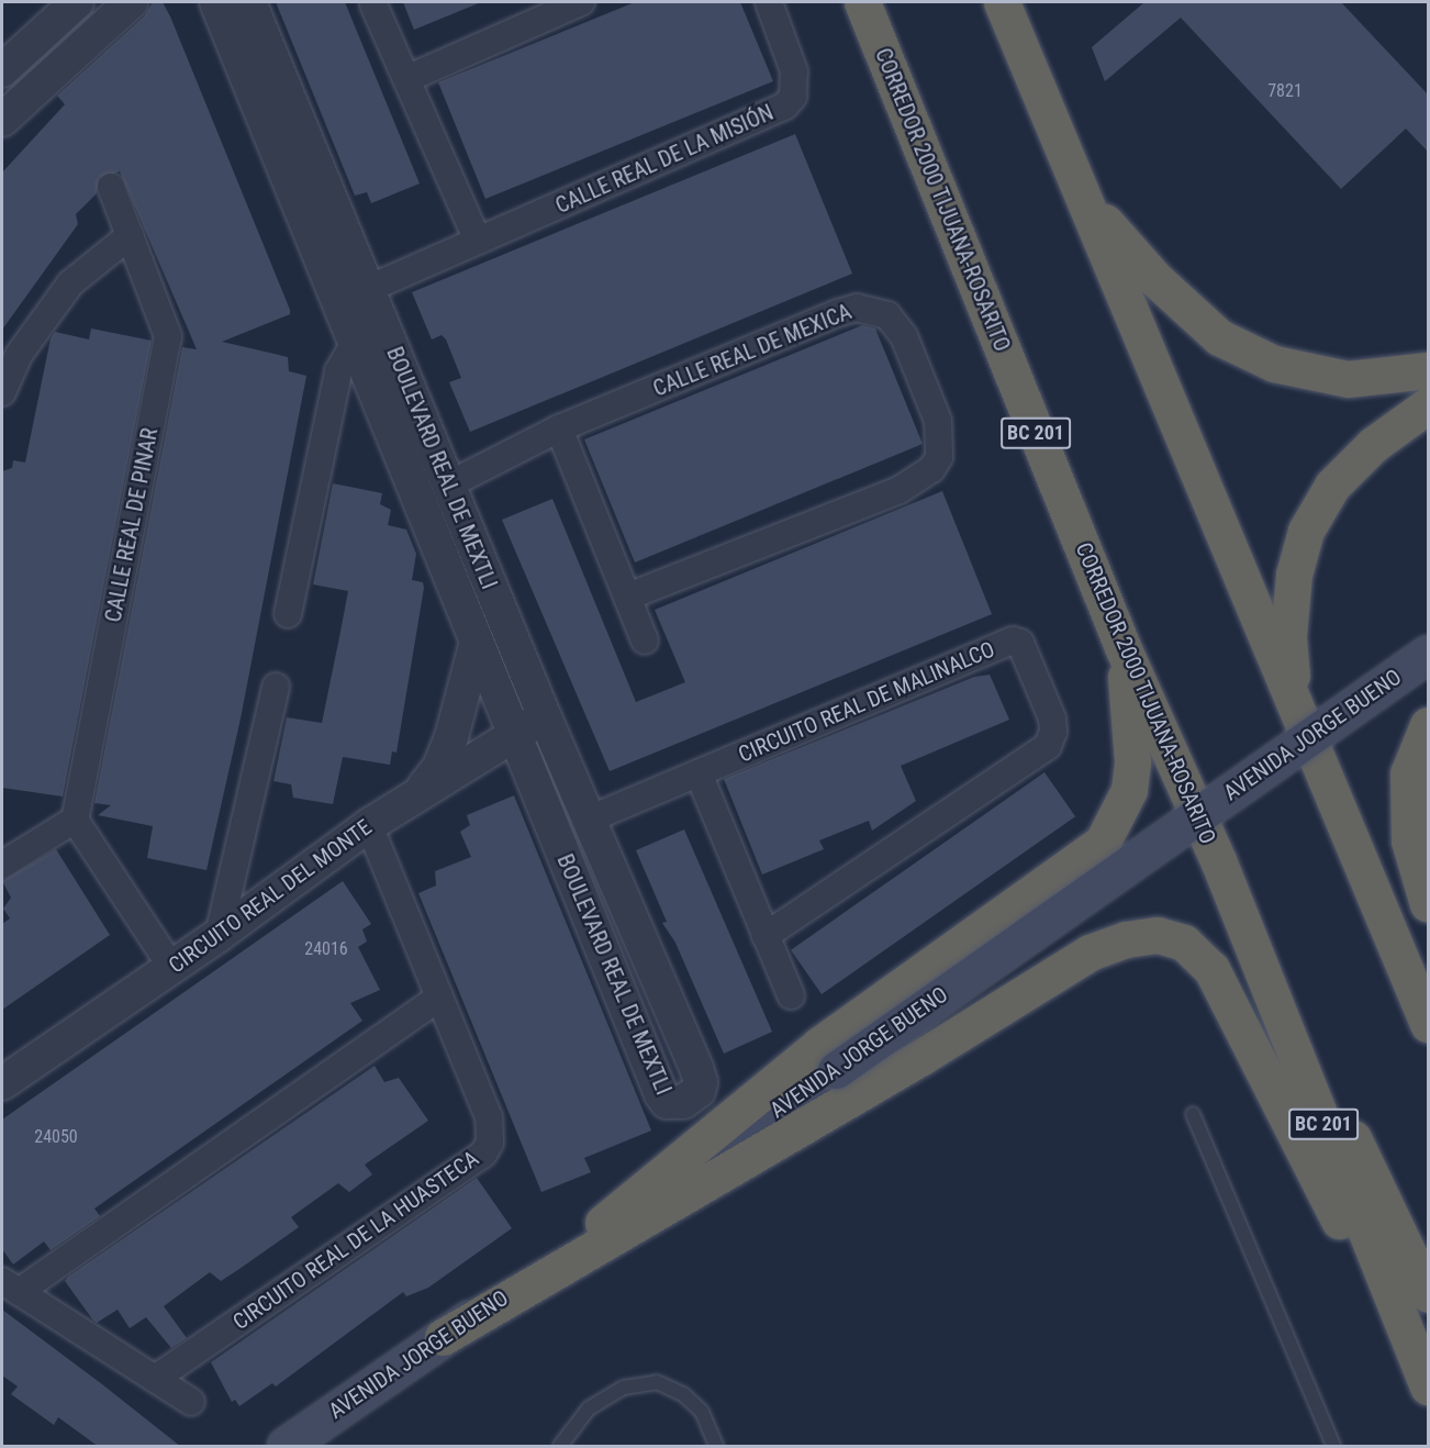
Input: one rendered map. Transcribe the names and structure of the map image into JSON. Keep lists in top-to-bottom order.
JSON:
{
  "streets": {
    "highway": ["CORREDOR 2000 TIJUANA-ROSARITO", "BC 201"],
    "main road": ["AVENIDA JORGE BUENO"],
    "street": [
      "CALLE REAL DE LA MISIÓN",
      "CALLE REAL DE MEXICA",
      "BOULEVARD REAL DE MEXTLI",
      "CALLE REAL DE PINAR",
      "CIRCUITO REAL DE MALINALCO",
      "CIRCUITO REAL DEL MONTE",
      "CIRCUITO REAL DE LA HUASTECA"
    ]
  },
  "crossings": [
    ["CALLE REAL DE LA MISIÓN", "BOULEVARD REAL DE MEXTLI"],
    ["CALLE REAL DE MEXICA", "BOULEVARD REAL DE MEXTLI"],
    ["BOULEVARD REAL DE MEXTLI", "CIRCUITO REAL DE MALINALCO"],
    ["BOULEVARD REAL DE MEXTLI", "CIRCUITO REAL DEL MONTE"],
    ["CIRCUITO REAL DEL MONTE", "CIRCUITO REAL DE LA HUASTECA"]
  ],
  "house_numbers": ["7821", "24016", "24050"]
}
